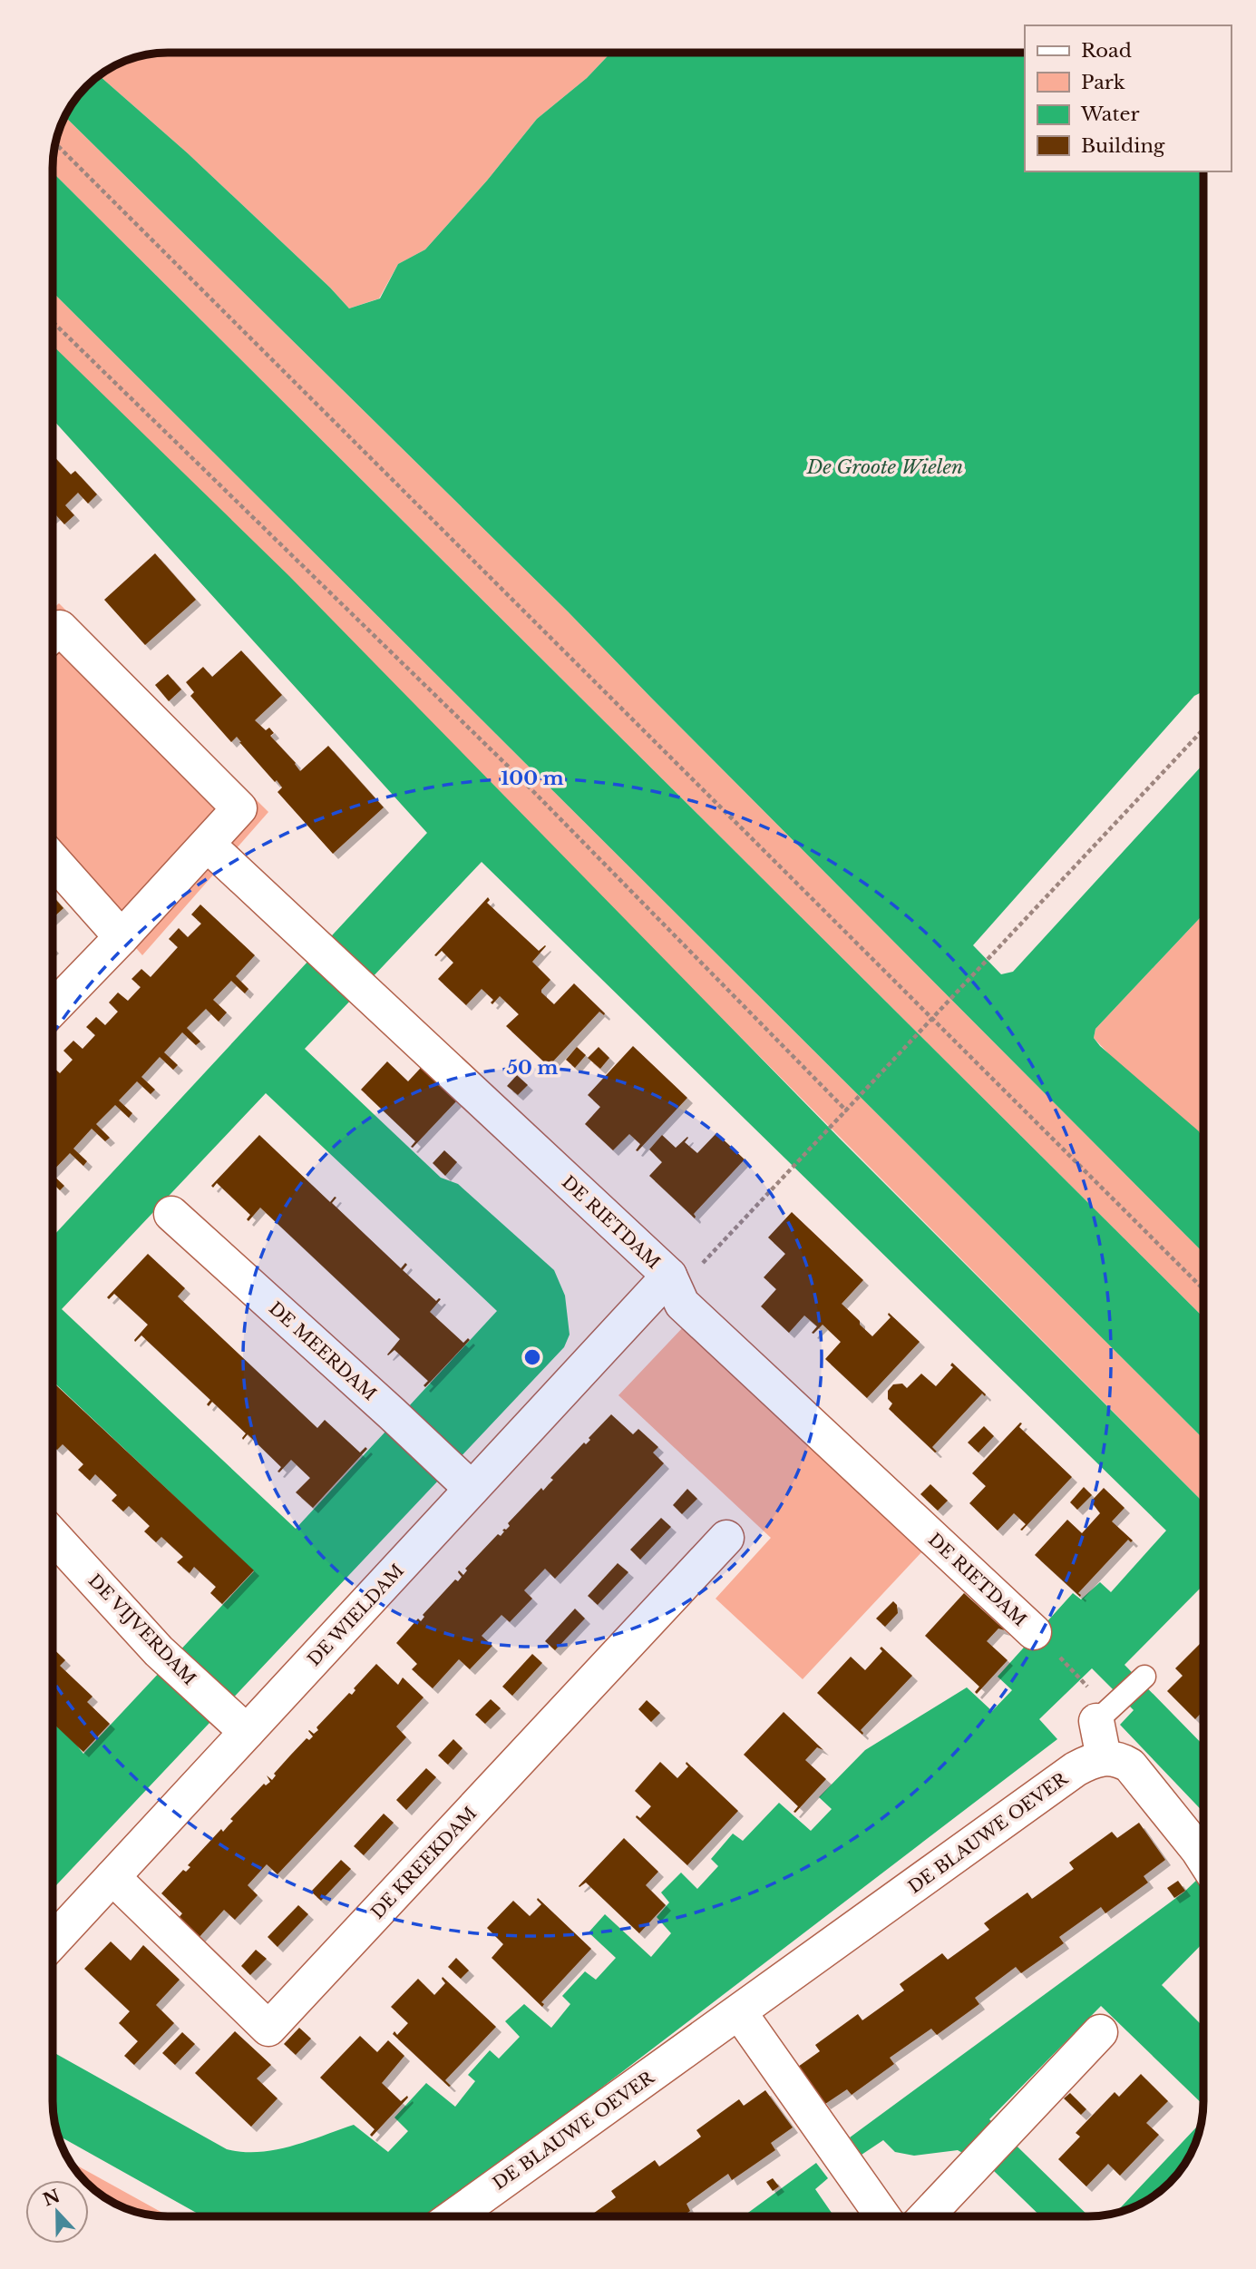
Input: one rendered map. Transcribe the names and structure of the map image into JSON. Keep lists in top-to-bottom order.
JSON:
{
  "streets": {
    "street": [
      "DE RIETDAM",
      "DE MEERDAM",
      "DE WIELDAM",
      "DE VIJVERDAM",
      "DE BLAUWE OEVER",
      "DE KREEKDAM"
    ]
  },
  "crossings": [
    ["DE RIETDAM", "DE WIELDAM"],
    ["DE MEERDAM", "DE WIELDAM"],
    ["DE WIELDAM", "DE VIJVERDAM"],
    ["DE WIELDAM", "DE KREEKDAM"]
  ],
  "water": ["De Groote Wielen"],
  "legend": [
    "Road",
    "Park",
    "Water",
    "Building"
  ],
  "north": "top",
  "rings": ["100 m", "50 m"]
}
